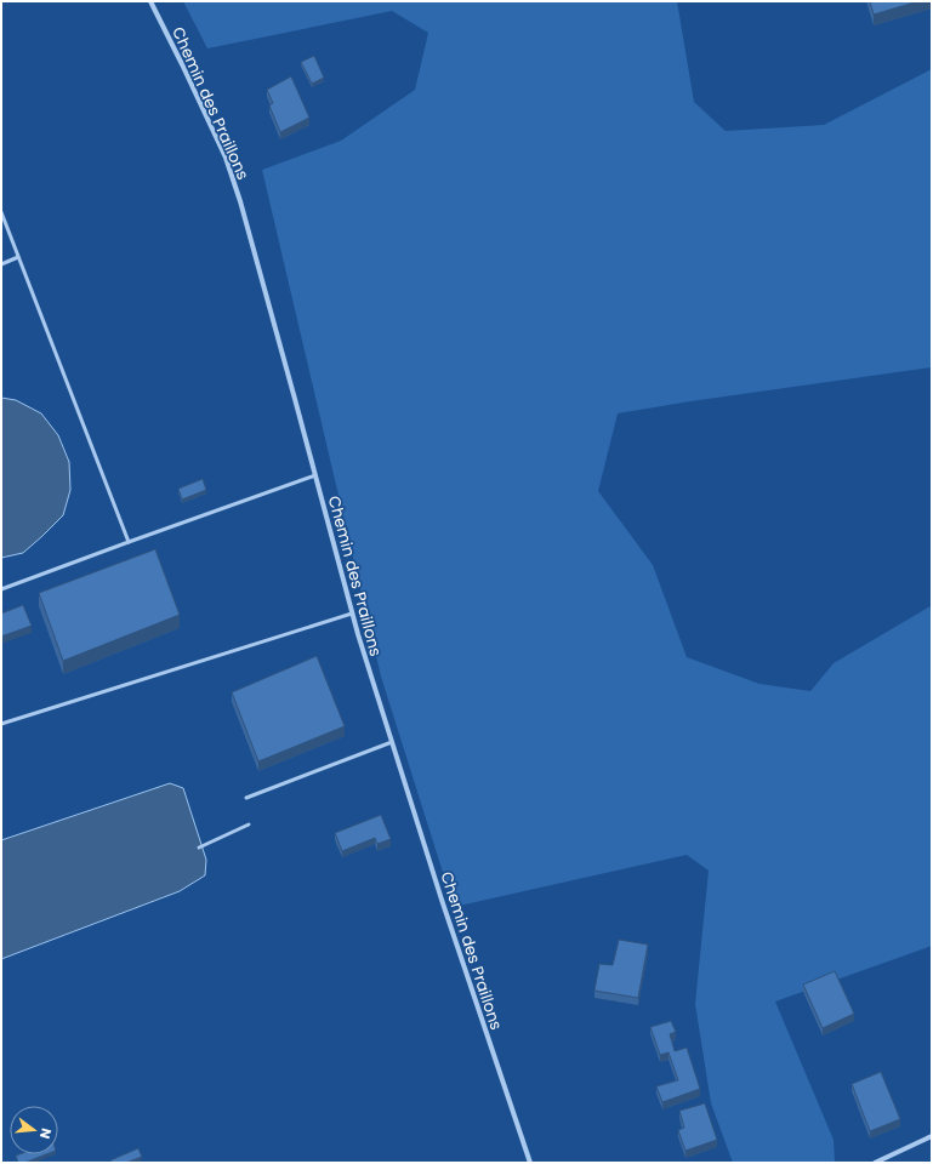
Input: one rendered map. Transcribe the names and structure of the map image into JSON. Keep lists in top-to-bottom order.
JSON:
{
  "streets": {
    "street": ["Chemin des Praillons"]
  },
  "north": "right"
}
